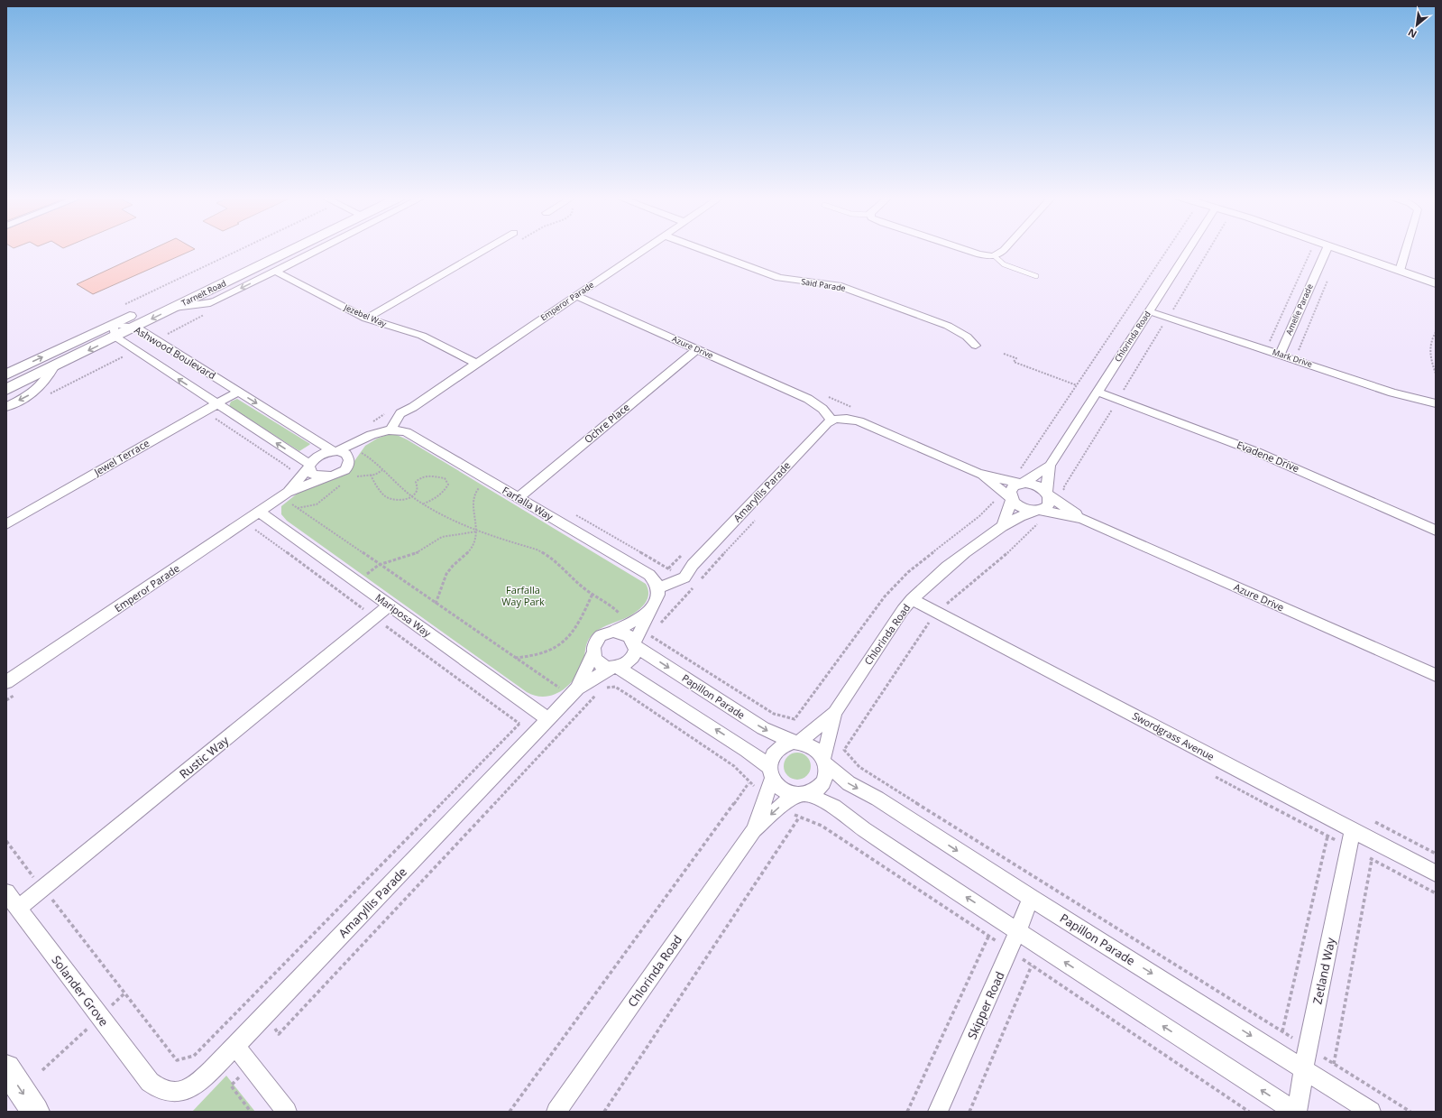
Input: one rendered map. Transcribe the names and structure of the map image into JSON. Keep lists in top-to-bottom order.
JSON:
{
  "streets": {
    "main road": ["Tarneit Road"],
    "street": [
      "Said Parade",
      "Emperor Parade",
      "Amelie Parade",
      "Jezebel Way",
      "Chlorinda Road",
      "Azure Drive",
      "Ashwood Boulevard",
      "Mark Drive",
      "Ochre Place",
      "Evadene Drive",
      "Jewel Terrace",
      "Amaryllis Parade",
      "Farfalla Way",
      "Mariposa Way",
      "Papillon Parade",
      "Swordgrass Avenue",
      "Rustic Way",
      "Zetland Way",
      "Solander Grove",
      "Skipper Road"
    ]
  },
  "crossings": [
    ["Tarneit Road", "Ashwood Boulevard"],
    ["Emperor Parade", "Jezebel Way"],
    ["Emperor Parade", "Azure Drive"],
    ["Emperor Parade", "Ashwood Boulevard"],
    ["Emperor Parade", "Farfalla Way"],
    ["Emperor Parade", "Mariposa Way"],
    ["Amelie Parade", "Mark Drive"],
    ["Chlorinda Road", "Azure Drive"],
    ["Chlorinda Road", "Mark Drive"],
    ["Chlorinda Road", "Evadene Drive"],
    ["Chlorinda Road", "Papillon Parade"],
    ["Chlorinda Road", "Swordgrass Avenue"],
    ["Azure Drive", "Ochre Place"],
    ["Azure Drive", "Amaryllis Parade"],
    ["Ashwood Boulevard", "Jewel Terrace"],
    ["Ochre Place", "Farfalla Way"],
    ["Amaryllis Parade", "Farfalla Way"],
    ["Amaryllis Parade", "Mariposa Way"],
    ["Amaryllis Parade", "Papillon Parade"],
    ["Amaryllis Parade", "Solander Grove"],
    ["Mariposa Way", "Rustic Way"],
    ["Papillon Parade", "Zetland Way"],
    ["Papillon Parade", "Skipper Road"],
    ["Swordgrass Avenue", "Zetland Way"],
    ["Rustic Way", "Solander Grove"]
  ],
  "parks": ["Farfalla Way Park"],
  "north": "bottom left"
}
